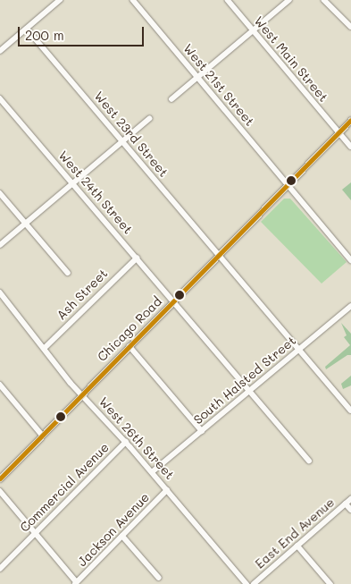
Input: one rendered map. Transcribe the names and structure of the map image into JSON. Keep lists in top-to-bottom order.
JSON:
{
  "streets": {
    "main road": ["Chicago Road"],
    "street": [
      "West Main Street",
      "West 21st Street",
      "West 23rd Street",
      "West 24th Street",
      "Ash Street",
      "South Halsted Street",
      "West 26th Street",
      "Commercial Avenue",
      "Jackson Avenue",
      "East End Avenue"
    ]
  },
  "crossings": [
    ["West Main Street", "Chicago Road"],
    ["West 21st Street", "Chicago Road"],
    ["West 23rd Street", "Chicago Road"],
    ["West 23rd Street", "South Halsted Street"],
    ["West 24th Street", "Ash Street"],
    ["West 24th Street", "Chicago Road"],
    ["West 24th Street", "South Halsted Street"],
    ["Ash Street", "West 26th Street"],
    ["Chicago Road", "West 26th Street"],
    ["South Halsted Street", "West 26th Street"],
    ["West 26th Street", "Commercial Avenue"],
    ["West 26th Street", "Jackson Avenue"]
  ],
  "scale_bar": "200 m"
}
